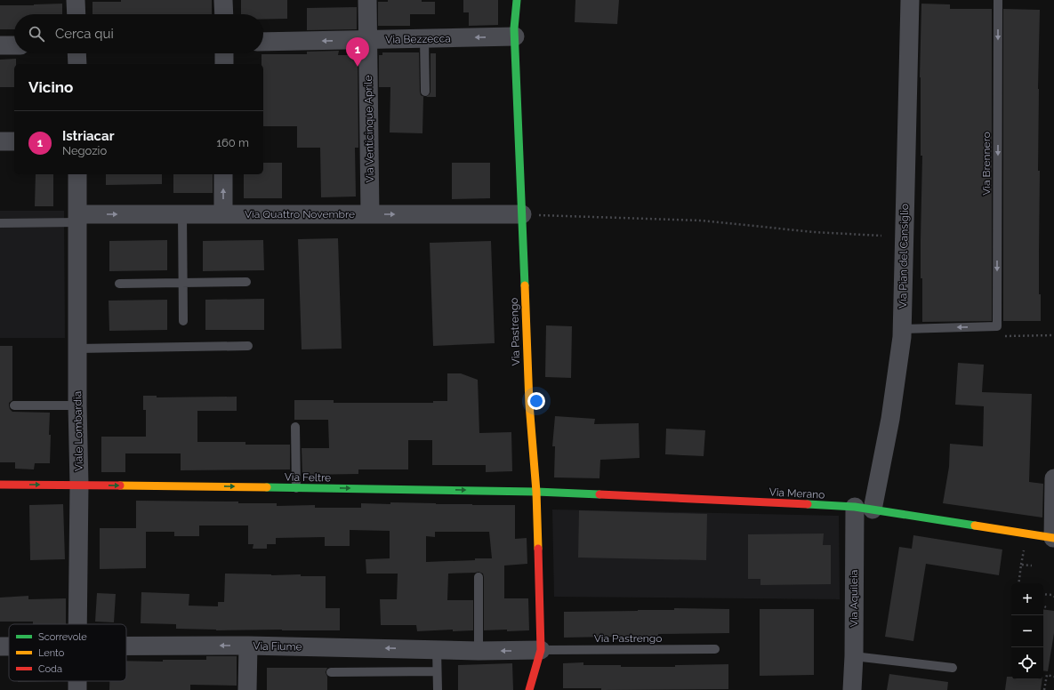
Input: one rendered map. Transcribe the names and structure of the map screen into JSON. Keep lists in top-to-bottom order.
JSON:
{
  "streets": {
    "street": [
      "Via Bezzecca",
      "Via Venticinque Aprile",
      "Via Quattro Novembre",
      "Via Pian del Cansiglio",
      "Via Pastrengo",
      "Viale Lombardia",
      "Via Feltre",
      "Via Merano",
      "Via Aquileia",
      "Via Fiume"
    ],
    "lane": ["Via Brennero"]
  },
  "crossings": [
    ["Via Bezzecca", "Via Venticinque Aprile"],
    ["Via Bezzecca", "Via Pastrengo"],
    ["Via Venticinque Aprile", "Via Quattro Novembre"],
    ["Via Brennero", "Via Pian del Cansiglio"],
    ["Via Quattro Novembre", "Via Pastrengo"],
    ["Via Quattro Novembre", "Viale Lombardia"],
    ["Via Pian del Cansiglio", "Via Merano"],
    ["Via Pian del Cansiglio", "Via Aquileia"],
    ["Via Pastrengo", "Via Feltre"],
    ["Via Pastrengo", "Via Merano"],
    ["Via Pastrengo", "Via Fiume"],
    ["Viale Lombardia", "Via Feltre"],
    ["Via Feltre", "Via Merano"],
    ["Via Merano", "Via Aquileia"]
  ],
  "one_way": [
    "Via Bezzecca",
    "Via Brennero",
    "Via Quattro Novembre",
    "Via Feltre",
    "Via Fiume"
  ],
  "legend": ["Scorrevole", "Lento", "Coda"],
  "page": {
    "search": "Cerca qui",
    "pins": "1",
    "heading": "Vicino",
    "list": [
      {
        "mark": "1",
        "name": "Istriacar",
        "note": "Negozio",
        "value": "160 m"
      }
    ],
    "map_buttons": ["+", "−"]
  }
}
